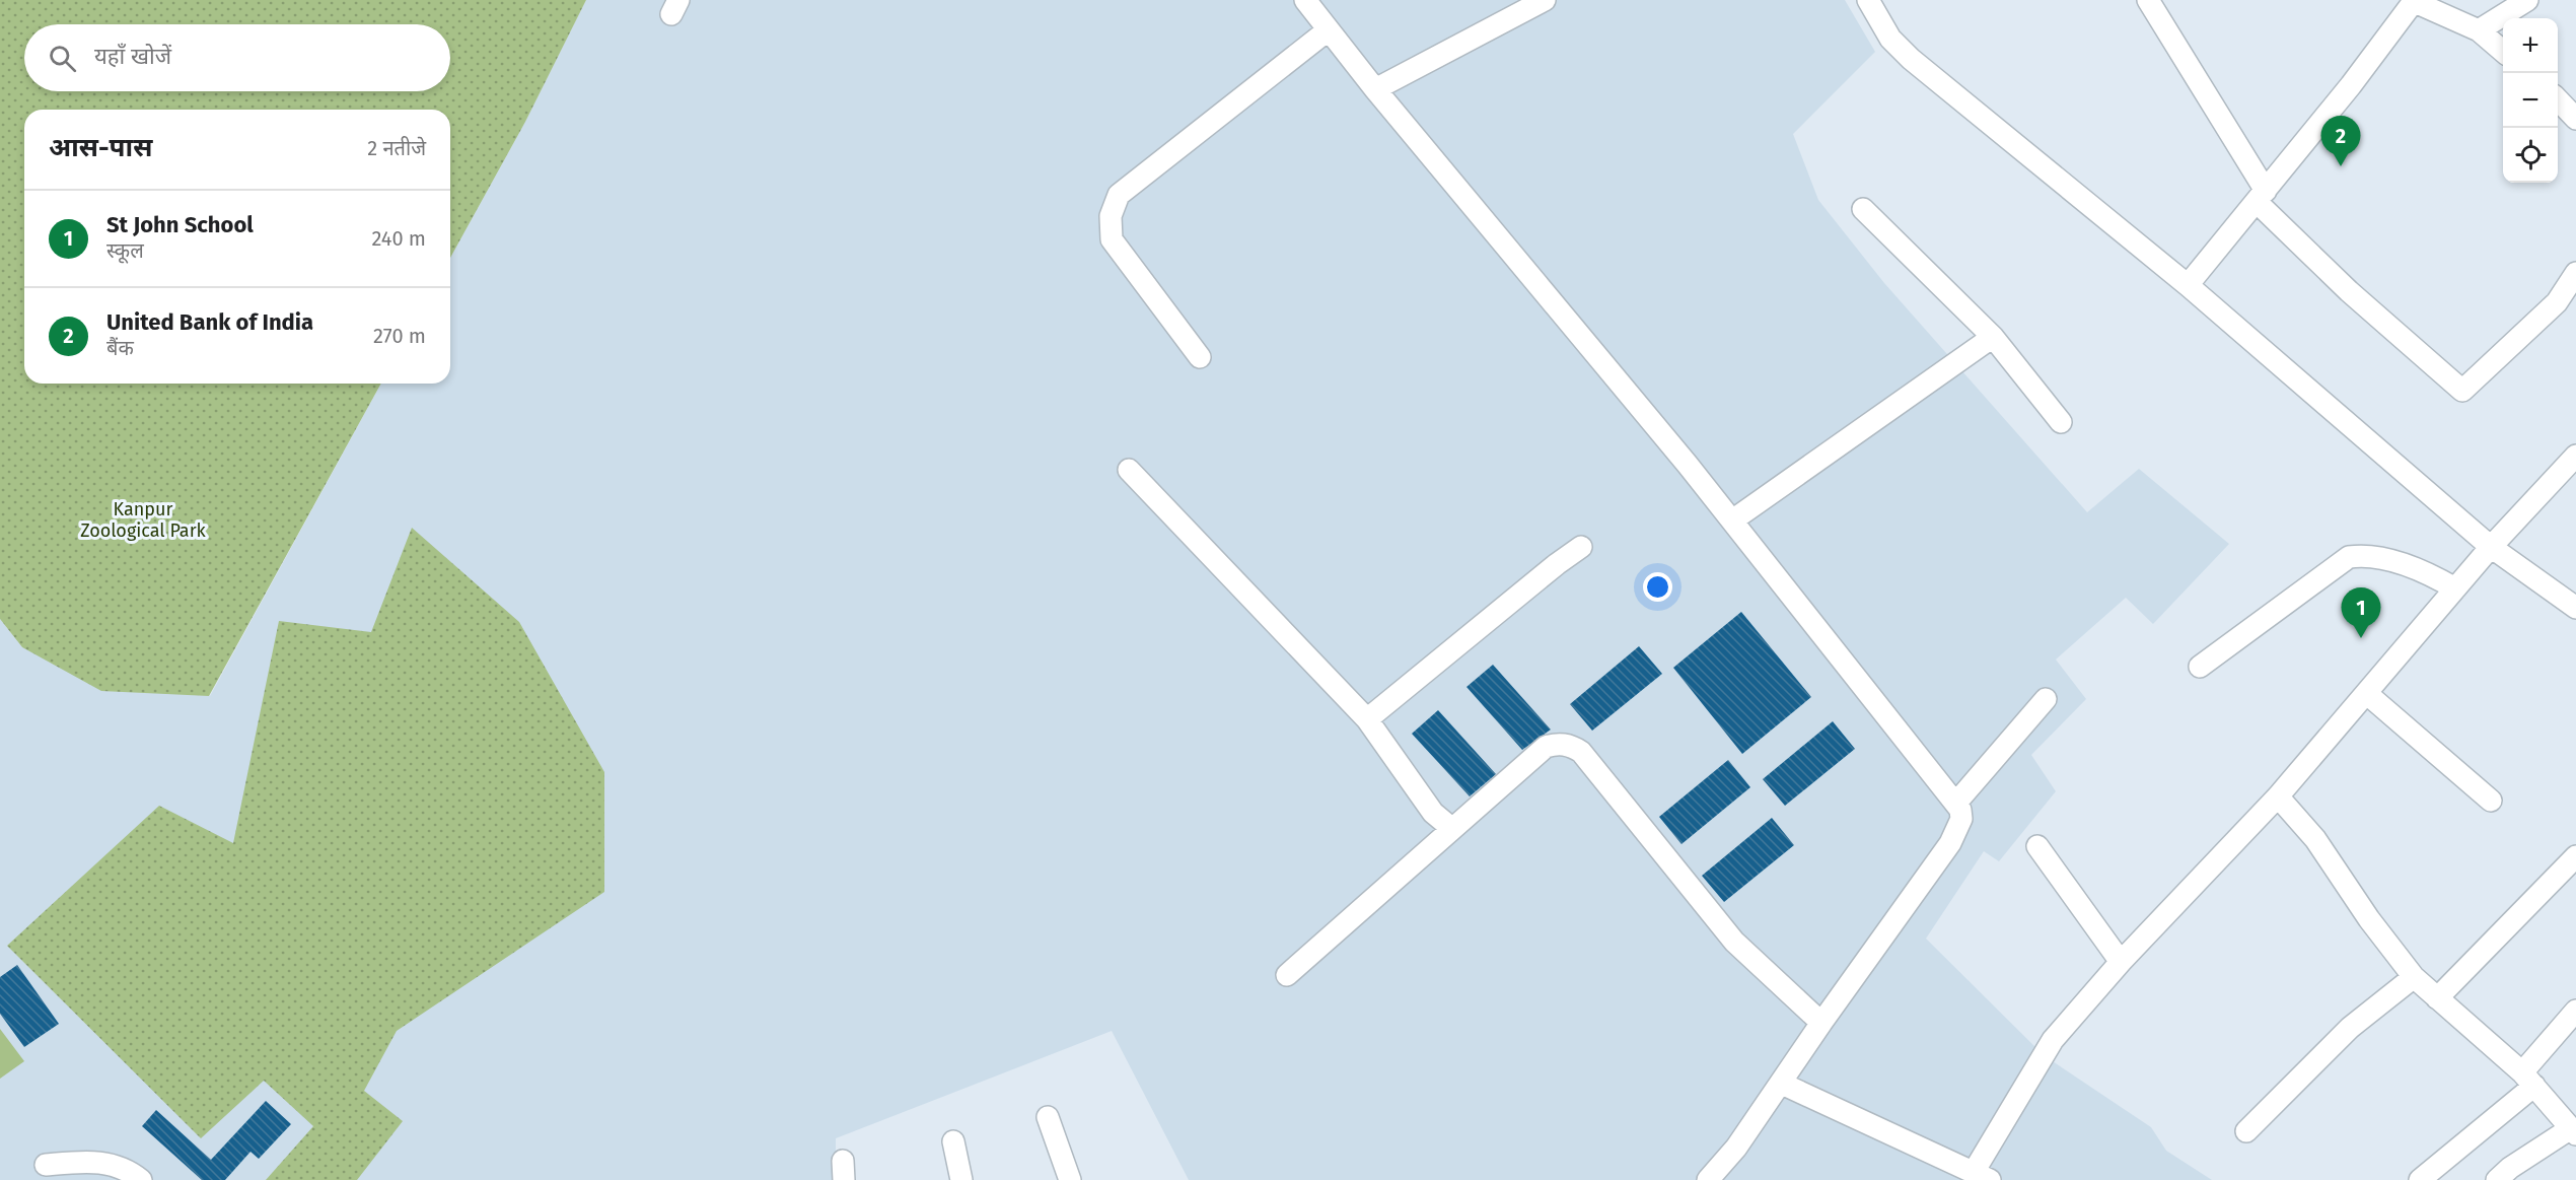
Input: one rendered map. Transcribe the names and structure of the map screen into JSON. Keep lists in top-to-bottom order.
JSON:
{
  "parks": ["Kanpur Zoological Park"],
  "page": {
    "map_buttons": ["+", "−"],
    "search": "यहाँ खोजें",
    "heading": ["आस-पास", "2 नतीजे"],
    "pins": ["2", "1"],
    "list": [
      {
        "mark": "1",
        "name": "St John School",
        "note": "स्कूल",
        "value": "240 m"
      },
      {
        "mark": "2",
        "name": "United Bank of India",
        "note": "बैंक",
        "value": "270 m"
      }
    ]
  }
}
